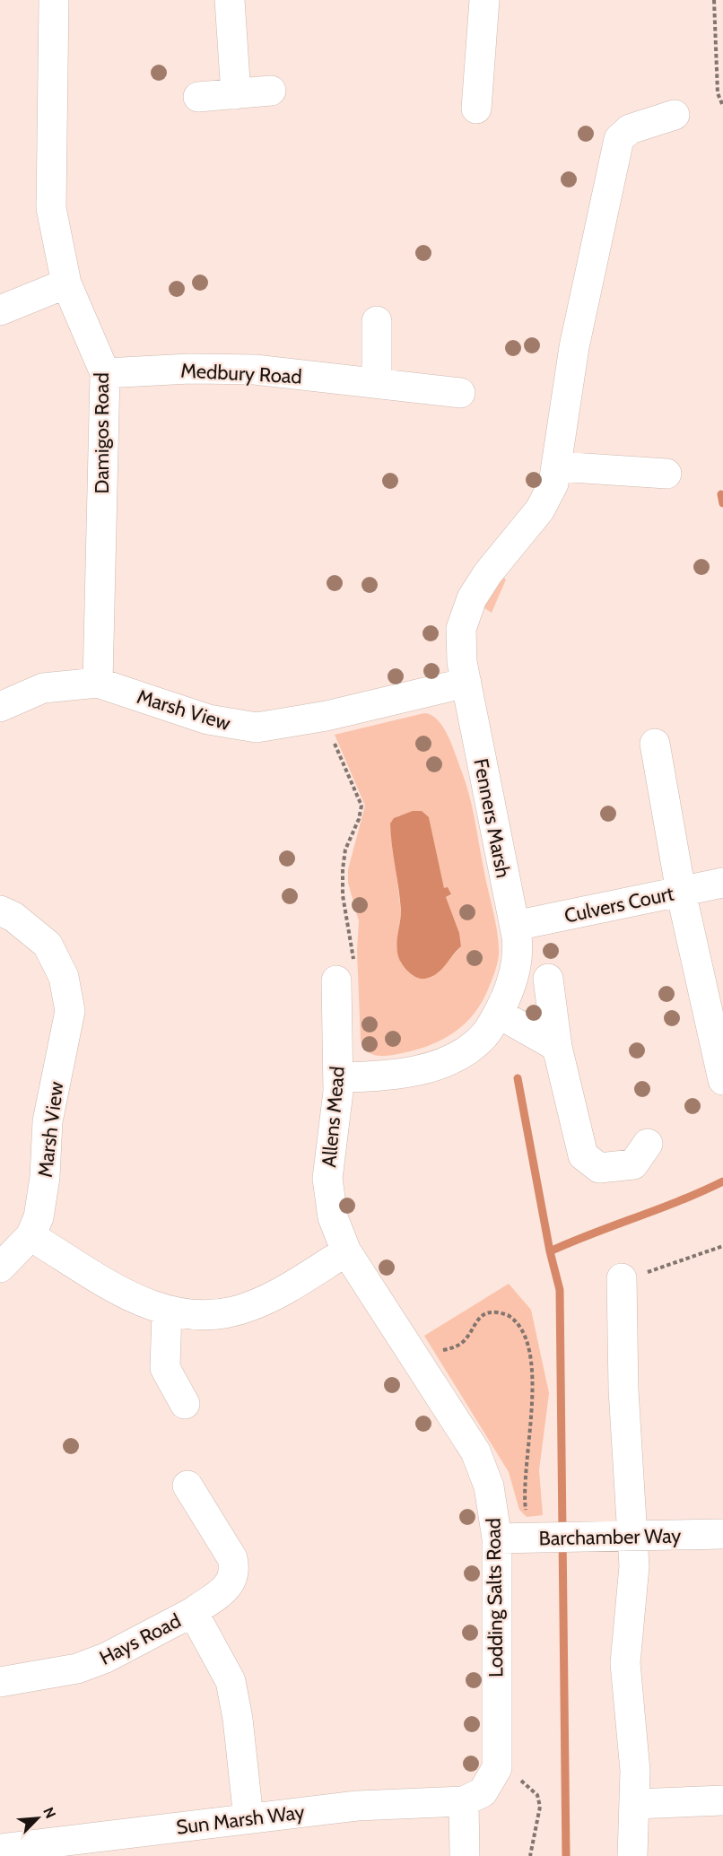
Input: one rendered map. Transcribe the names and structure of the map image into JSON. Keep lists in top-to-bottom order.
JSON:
{
  "streets": {
    "street": [
      "Medbury Road",
      "Damigos Road",
      "Marsh View",
      "Fenners Marsh",
      "Culvers Court",
      "Allens Mead",
      "Barchamber Way",
      "Lodding Salts Road",
      "Hays Road",
      "Sun Marsh Way"
    ]
  },
  "crossings": [
    ["Medbury Road", "Damigos Road"],
    ["Damigos Road", "Marsh View"],
    ["Marsh View", "Fenners Marsh"],
    ["Fenners Marsh", "Culvers Court"],
    ["Fenners Marsh", "Allens Mead"],
    ["Allens Mead", "Lodding Salts Road"],
    ["Barchamber Way", "Lodding Salts Road"],
    ["Hays Road", "Sun Marsh Way"]
  ],
  "north": "top right"
}
